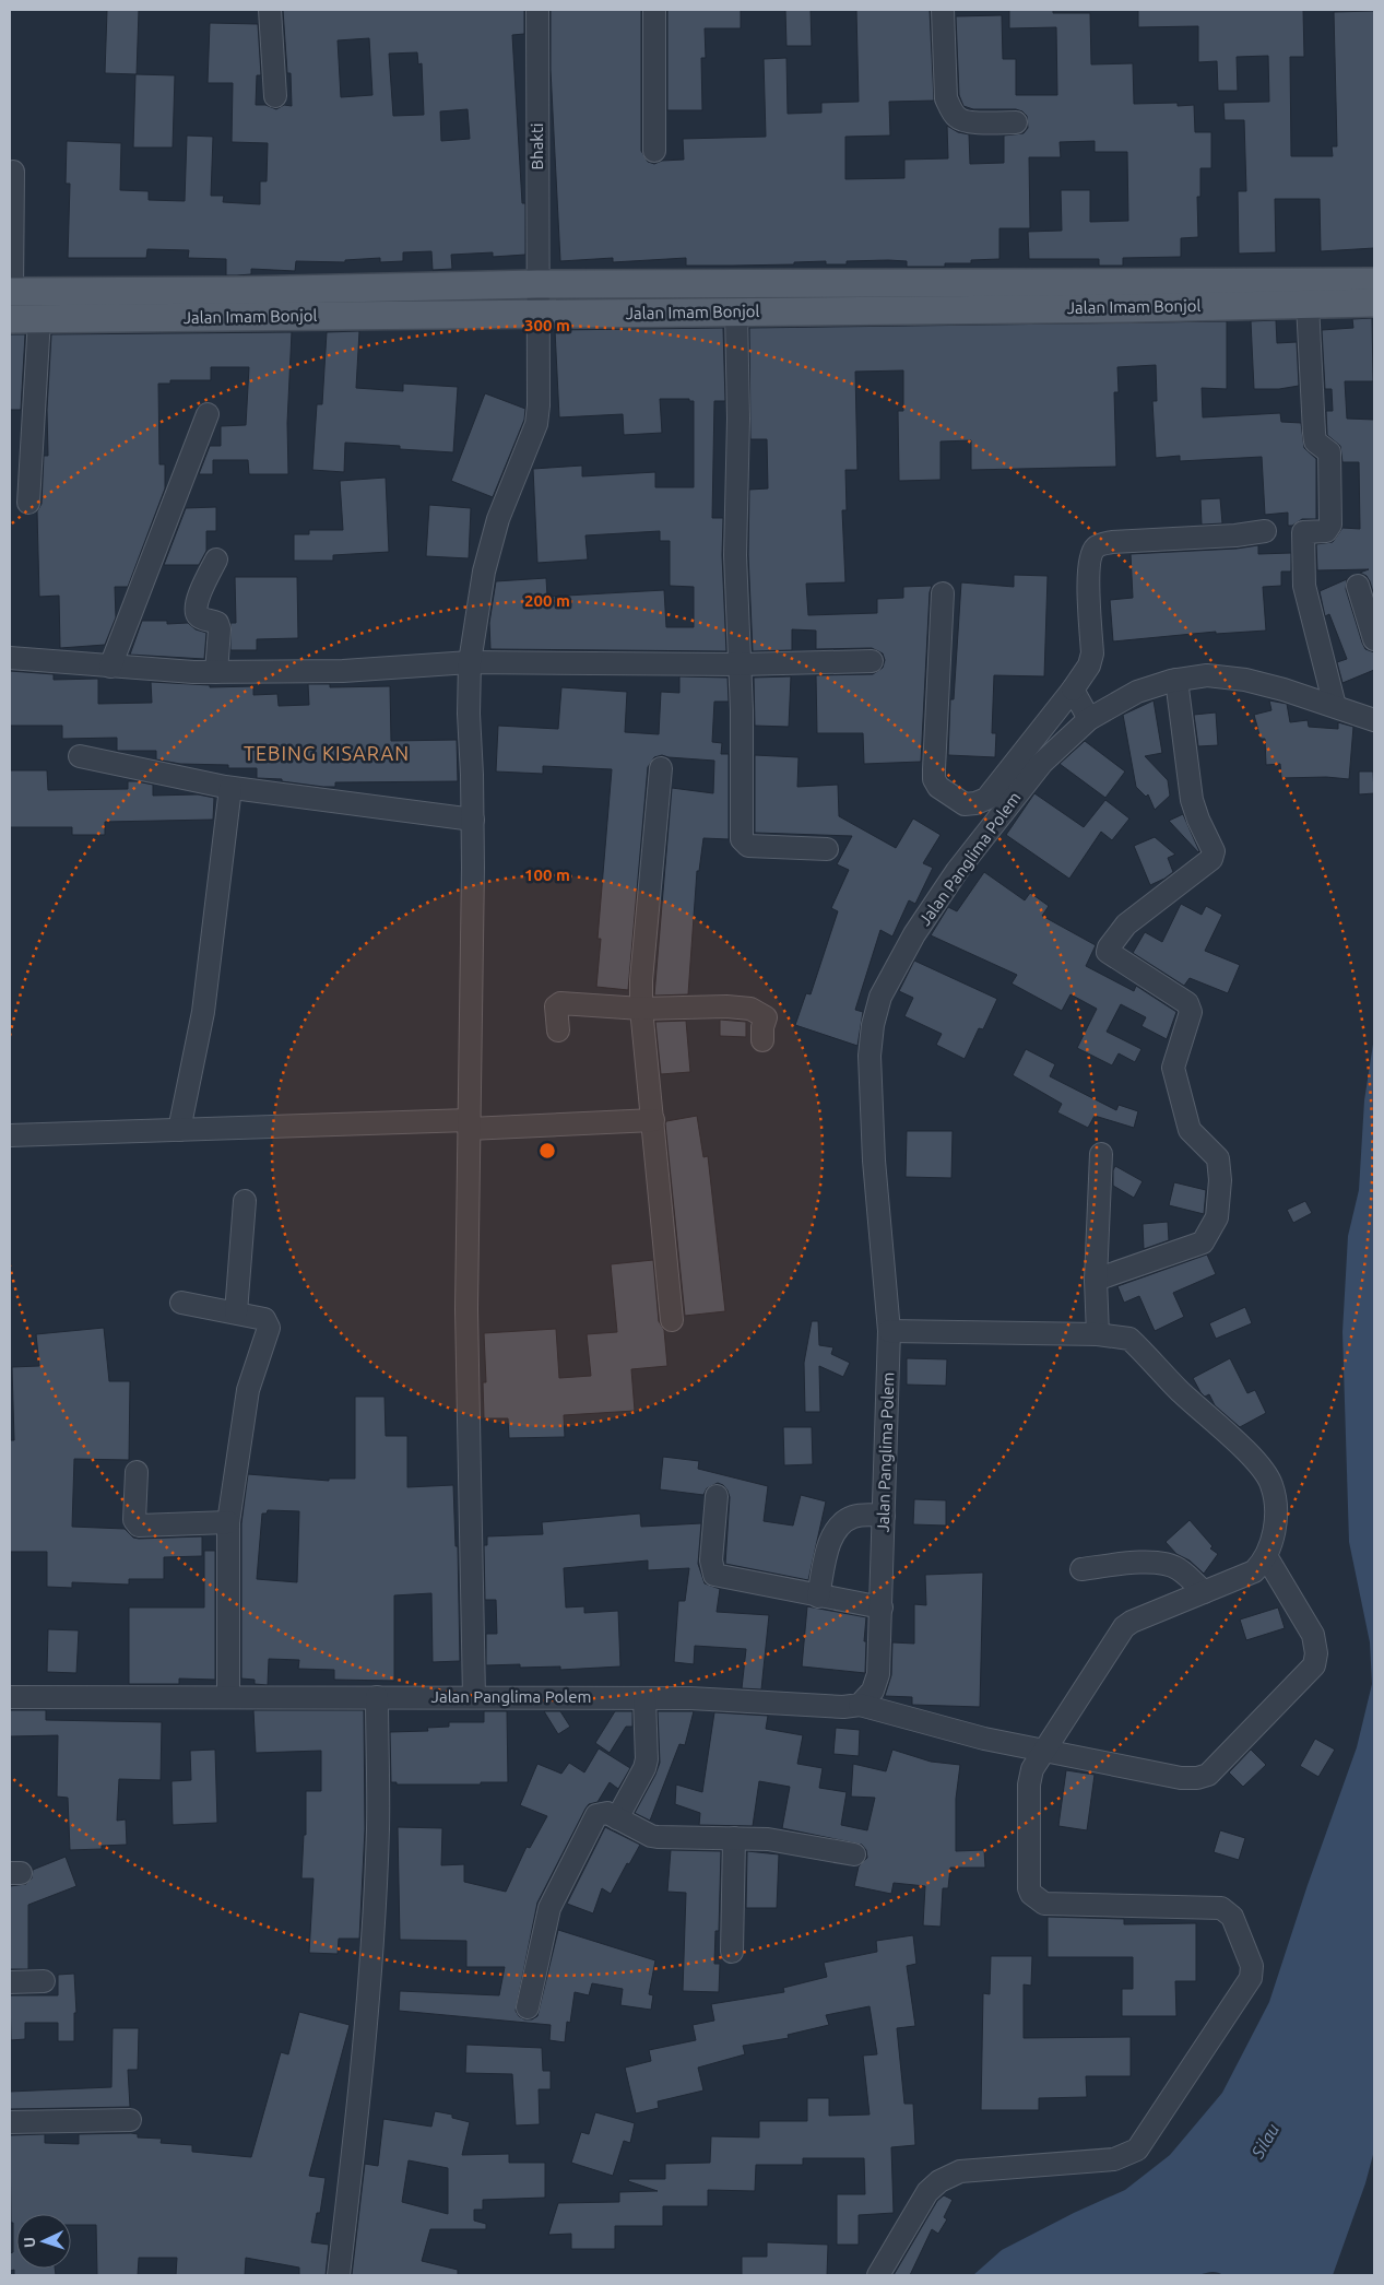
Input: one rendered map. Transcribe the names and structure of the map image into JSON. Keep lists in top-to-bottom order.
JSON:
{
  "streets": {
    "main road": ["Jalan Imam Bonjol"],
    "street": ["Bhakti", "Jalan Panglima Polem"]
  },
  "crossings": [
    ["Bhakti", "Jalan Imam Bonjol"],
    ["Bhakti", "Jalan Panglima Polem"]
  ],
  "districts": ["TEBING KISARAN"],
  "water": ["Silau"],
  "north": "left",
  "rings": ["300 m", "200 m", "100 m"]
}
